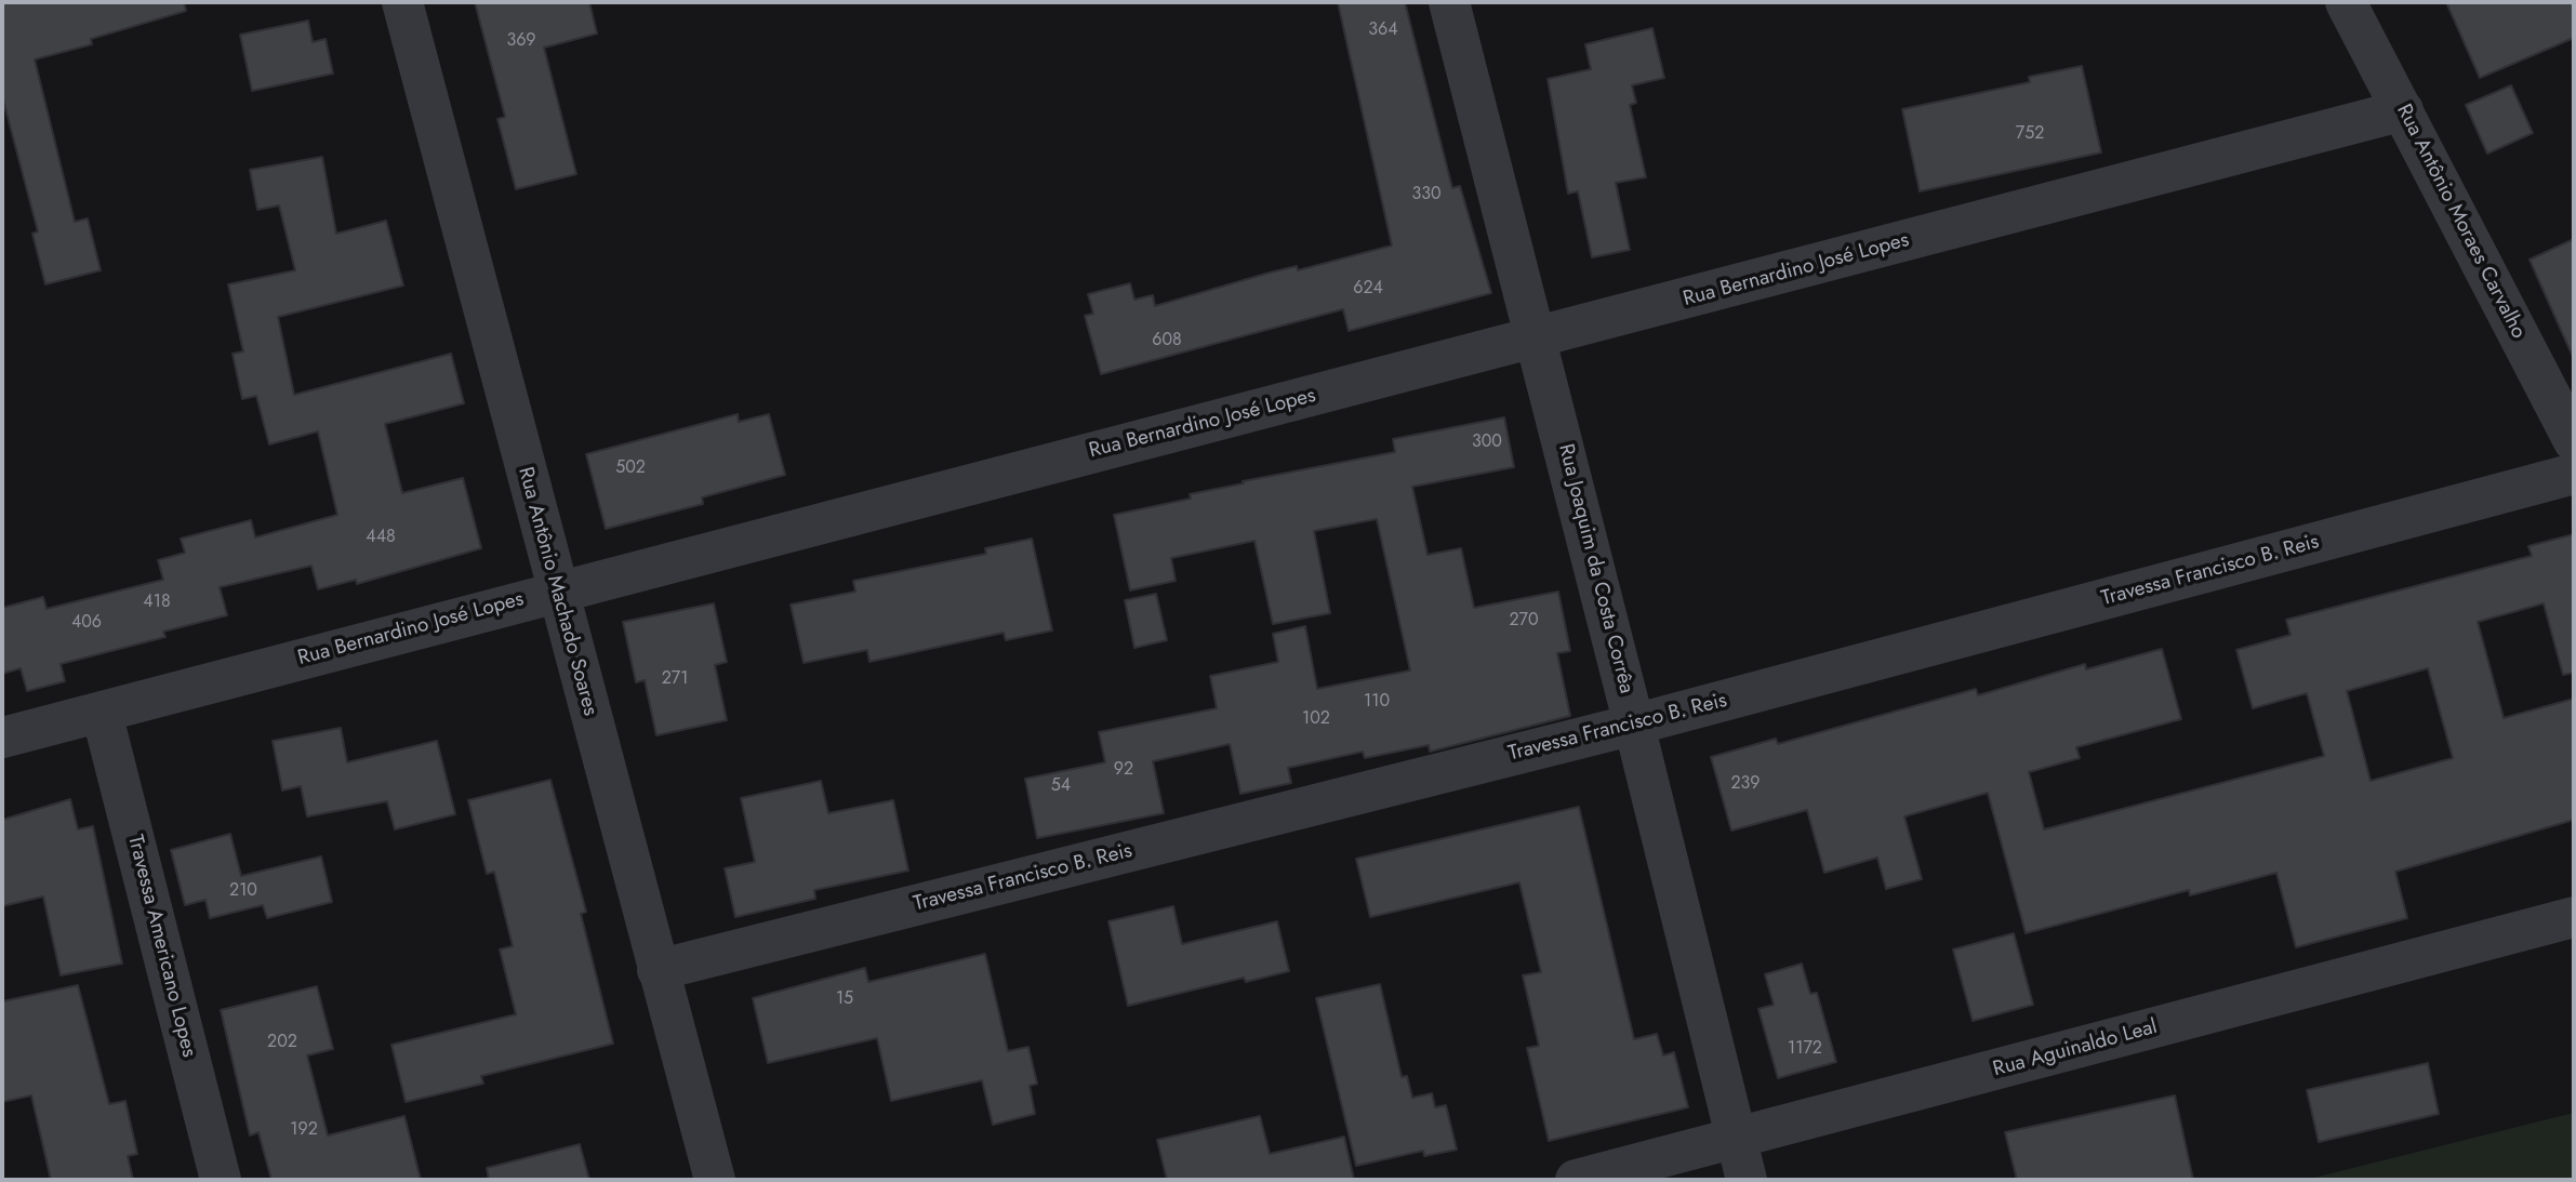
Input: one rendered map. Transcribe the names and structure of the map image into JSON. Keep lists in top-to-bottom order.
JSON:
{
  "streets": {
    "street": [
      "Rua Antônio Moraes Carvalho",
      "Rua Bernardino José Lopes",
      "Rua Joaquim da Costa Corrêa",
      "Travessa Francisco B. Reis",
      "Rua Antônio Machado Soares",
      "Travessa Americano Lopes",
      "Rua Aguinaldo Leal"
    ]
  },
  "crossings": [
    ["Rua Antônio Moraes Carvalho", "Rua Bernardino José Lopes"],
    ["Rua Bernardino José Lopes", "Rua Joaquim da Costa Corrêa"],
    ["Rua Bernardino José Lopes", "Rua Antônio Machado Soares"],
    ["Rua Bernardino José Lopes", "Travessa Americano Lopes"],
    ["Rua Joaquim da Costa Corrêa", "Travessa Francisco B. Reis"],
    ["Rua Joaquim da Costa Corrêa", "Rua Aguinaldo Leal"],
    ["Travessa Francisco B. Reis", "Rua Antônio Machado Soares"]
  ],
  "house_numbers": [
    "364",
    "369",
    "752",
    "330",
    "624",
    "608",
    "300",
    "502",
    "448",
    "418",
    "270",
    "406",
    "271",
    "110",
    "102",
    "92",
    "239",
    "54",
    "210",
    "15",
    "202",
    "1172",
    "192"
  ]
}
